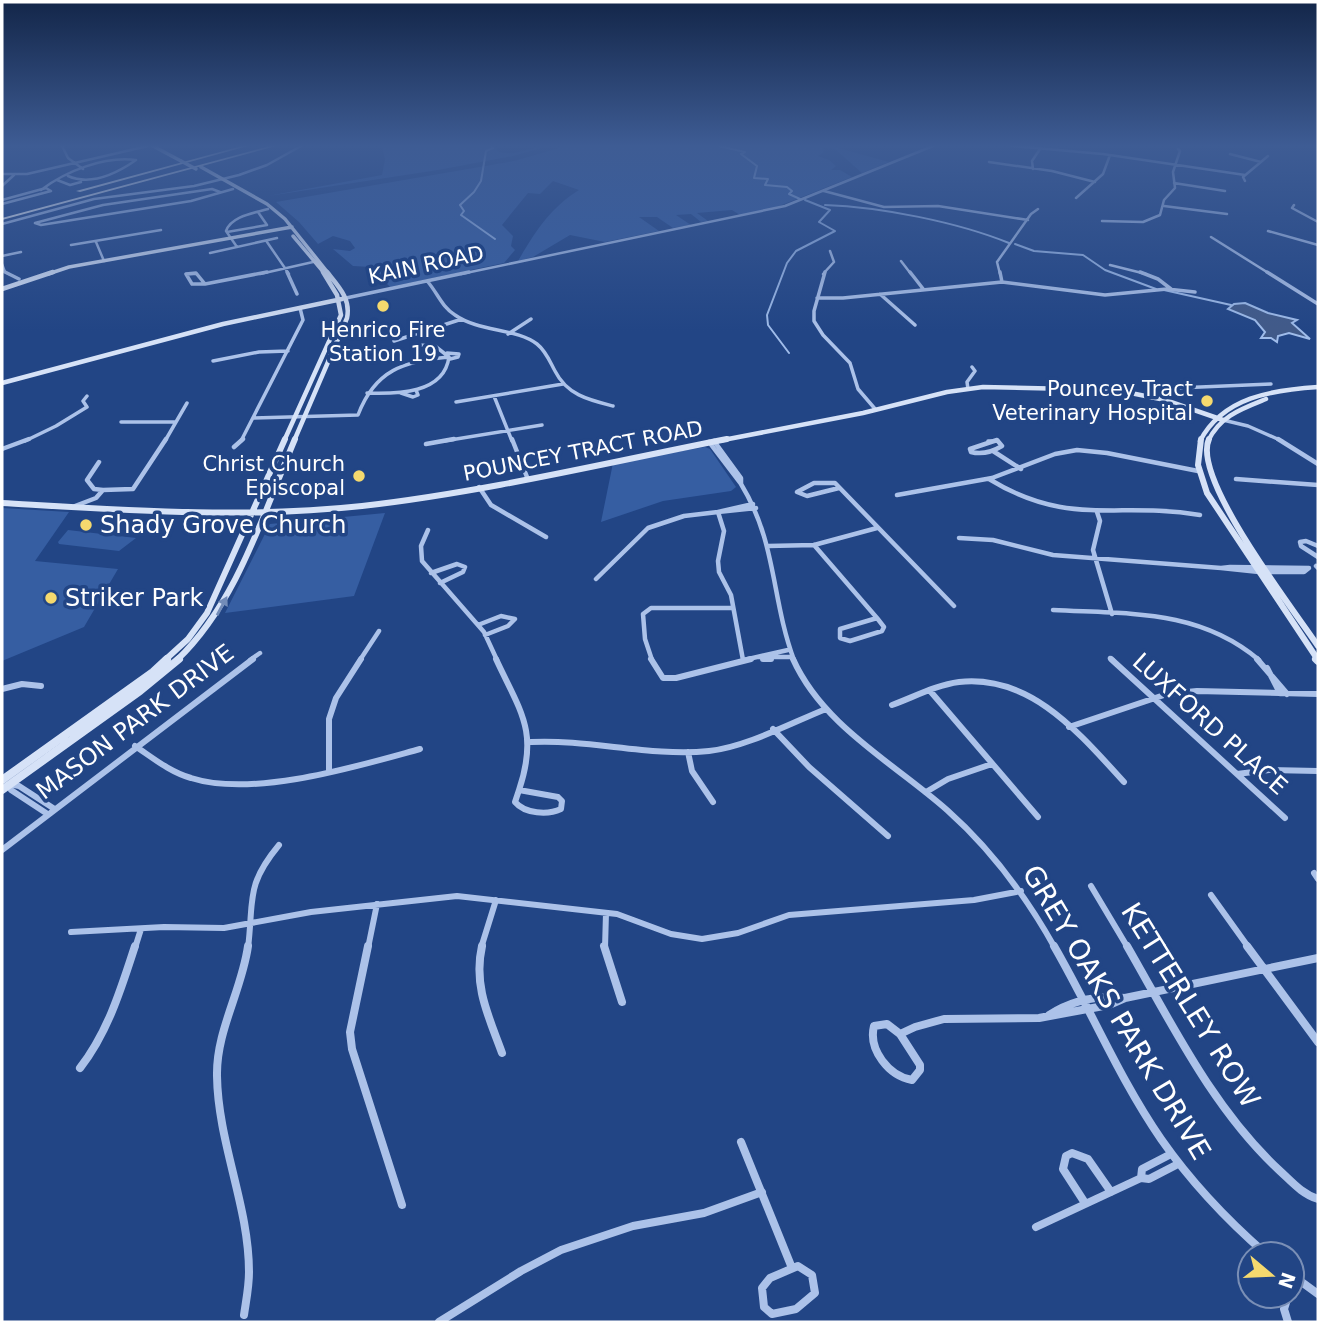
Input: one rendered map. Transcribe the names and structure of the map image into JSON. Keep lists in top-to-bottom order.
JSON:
{
  "streets": {
    "main road": ["KAIN ROAD", "POUNCEY TRACT ROAD"],
    "street": [
      "MASON PARK DRIVE",
      "LUXFORD PLACE",
      "KETTERLEY ROW",
      "GREY OAKS PARK DRIVE"
    ]
  },
  "crossings": [
    ["POUNCEY TRACT ROAD", "GREY OAKS PARK DRIVE"]
  ],
  "places": [
    "Henrico Fire Station 19",
    "Pouncey Tract Veterinary Hospital",
    "Christ Church Episcopal",
    "Shady Grove Church",
    "Striker Park"
  ],
  "north": "right"
}
